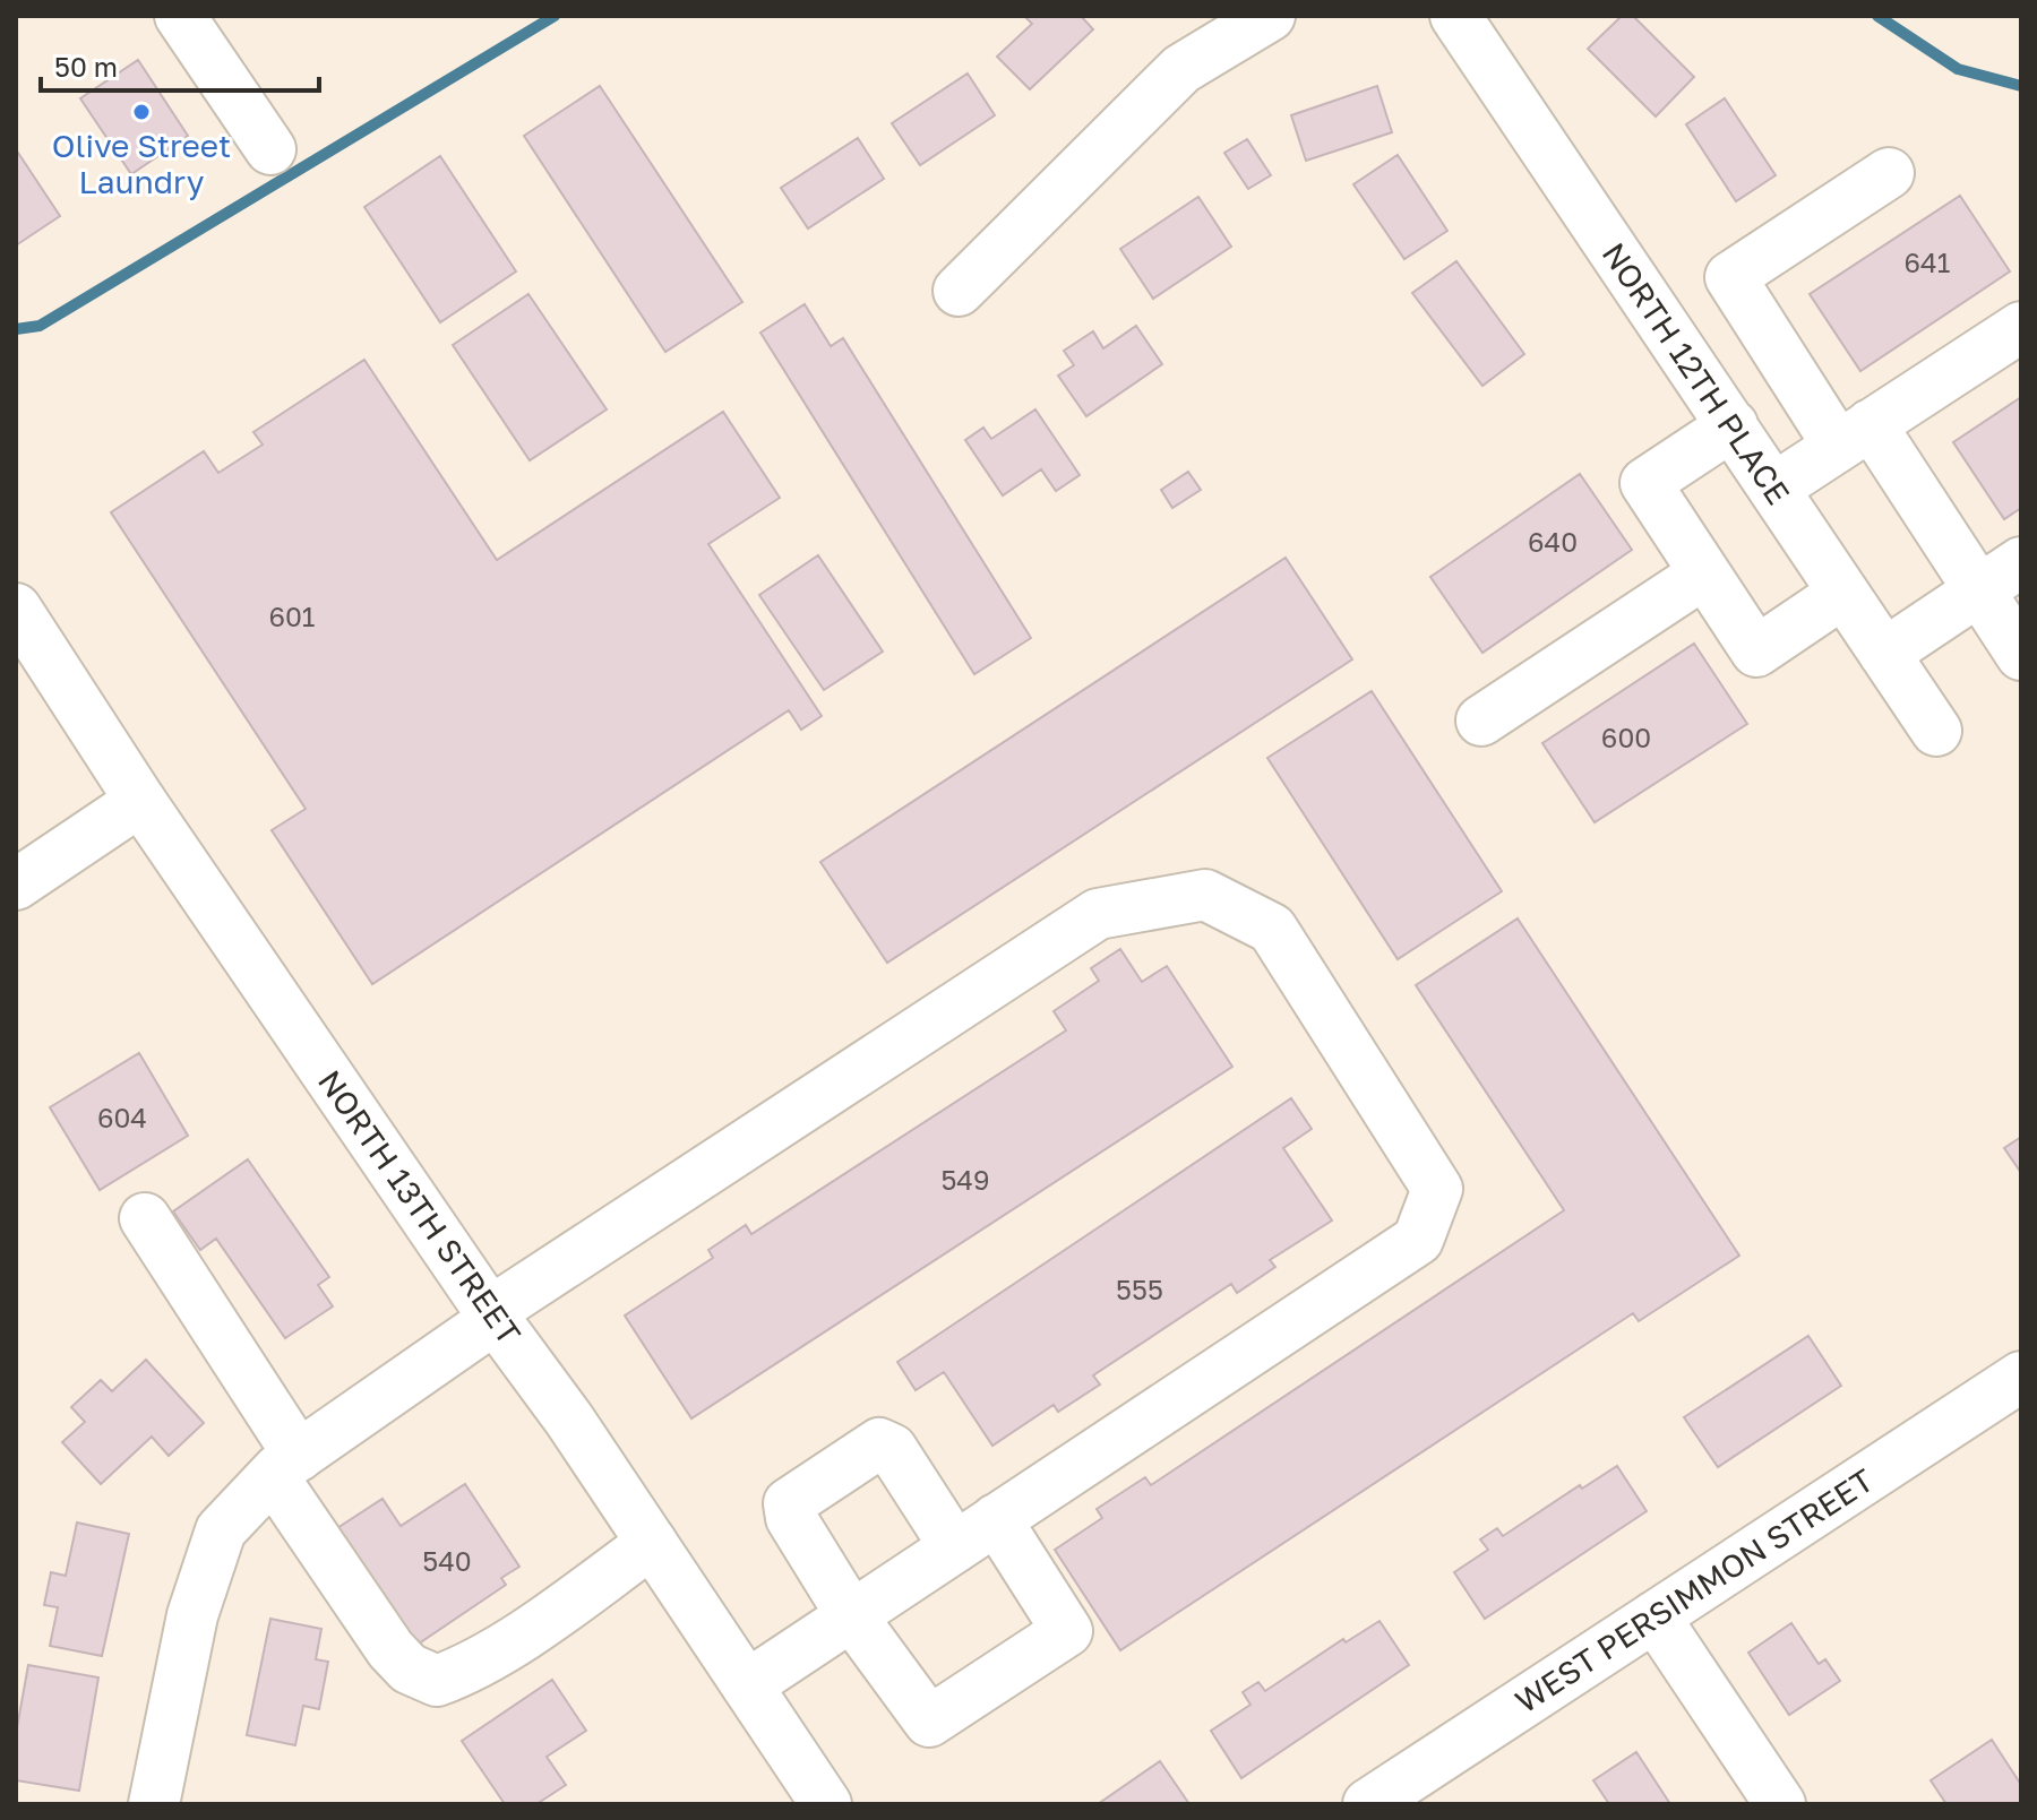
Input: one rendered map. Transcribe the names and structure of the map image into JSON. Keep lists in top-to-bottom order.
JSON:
{
  "streets": {
    "street": ["NORTH 12TH PLACE", "NORTH 13TH STREET", "WEST PERSIMMON STREET"]
  },
  "places": ["Olive Street Laundry"],
  "house_numbers": [
    "641",
    "640",
    "601",
    "600",
    "604",
    "549",
    "555",
    "540"
  ],
  "scale_bar": "50 m"
}
